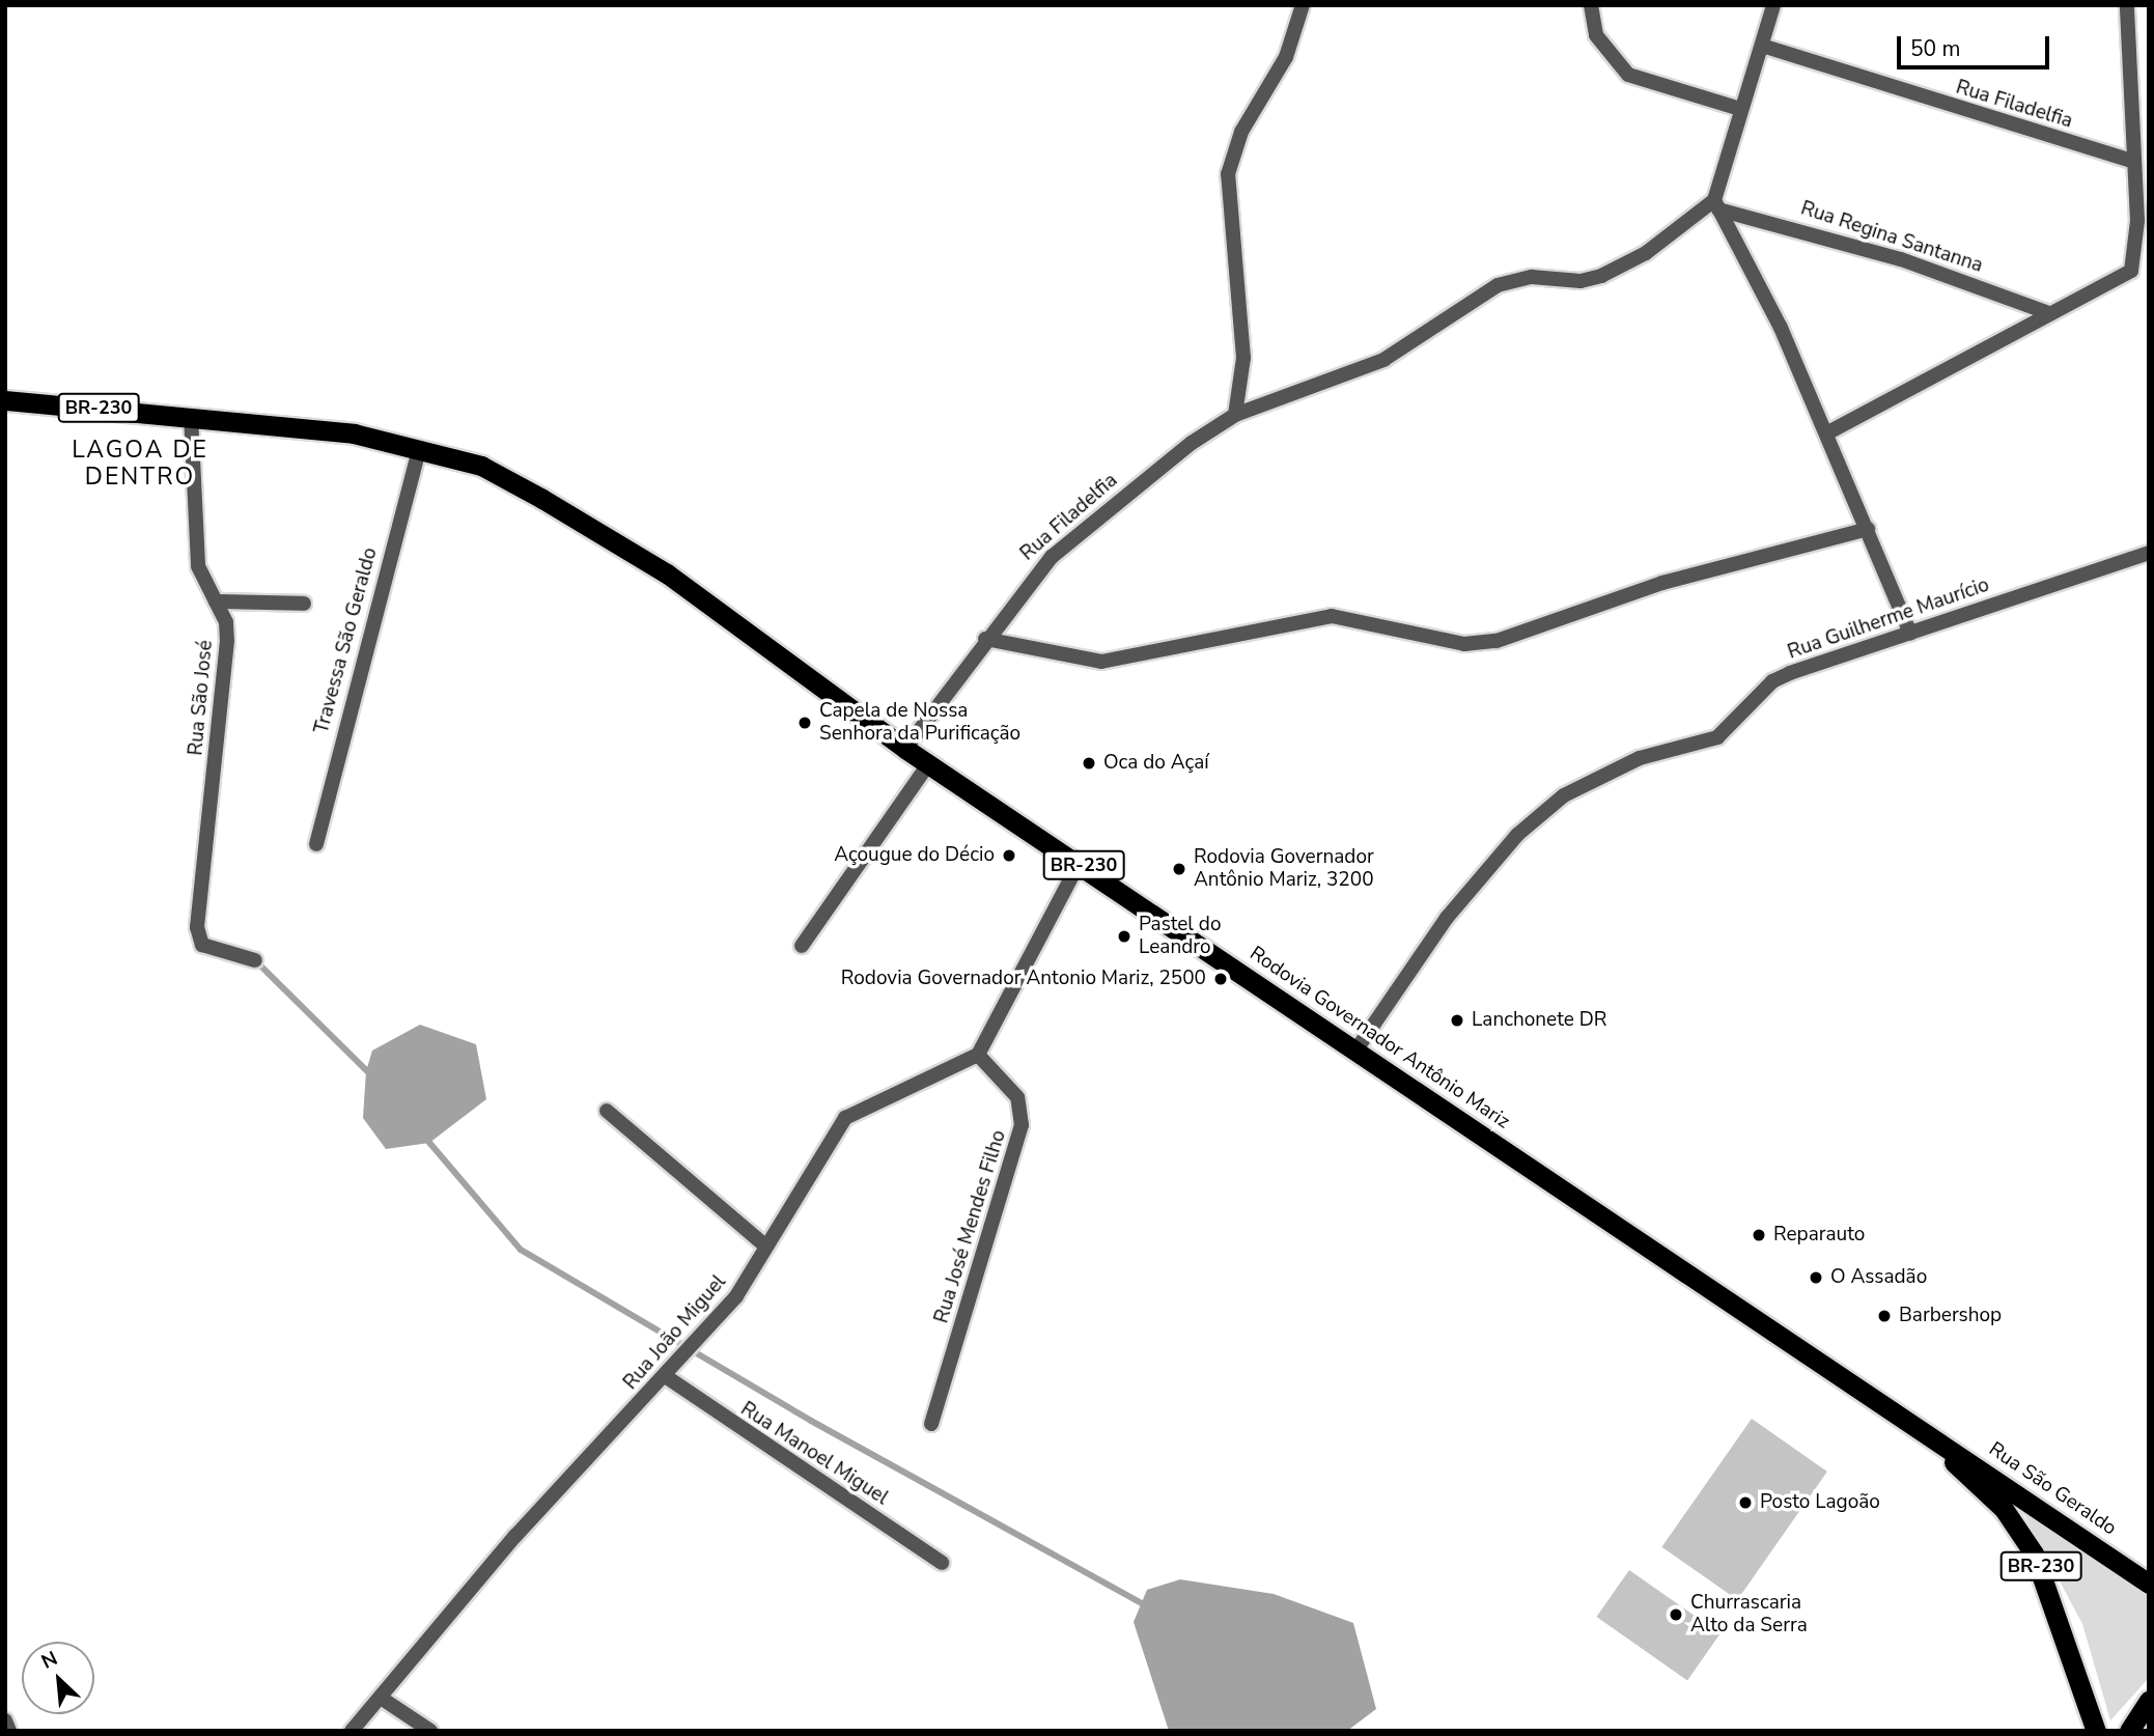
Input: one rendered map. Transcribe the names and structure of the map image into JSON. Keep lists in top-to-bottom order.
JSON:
{
  "streets": {
    "highway": ["BR-230", "Rodovia Governador Antônio Mariz", "Rua São Geraldo"],
    "street": [
      "Rua Filadelfia",
      "Rua Regina Santanna",
      "Rua Guilherme Maurício",
      "Travessa São Geraldo",
      "Rua São José",
      "Rua José Mendes Filho",
      "Rua João Miguel",
      "Rua Manoel Miguel"
    ]
  },
  "crossings": [
    ["Rua Filadelfia", "Rua Regina Santanna"],
    ["Rua Filadelfia", "Rodovia Governador Antônio Mariz"],
    ["BR-230", "Rodovia Governador Antônio Mariz"],
    ["BR-230", "Rua São Geraldo"],
    ["Rua Guilherme Maurício", "Rodovia Governador Antônio Mariz"],
    ["Travessa São Geraldo", "Rodovia Governador Antônio Mariz"],
    ["Rua São José", "Rodovia Governador Antônio Mariz"],
    ["Rodovia Governador Antônio Mariz", "Rua São Geraldo"],
    ["Rua José Mendes Filho", "Rua João Miguel"],
    ["Rua João Miguel", "Rua Manoel Miguel"]
  ],
  "districts": ["LAGOA DE DENTRO"],
  "places": [
    "Capela de Nossa Senhora da Purificação",
    "Oca do Açaí",
    "Açougue do Décio",
    "Rodovia Governador Antônio Mariz, 3200",
    "Pastel do Leandro",
    "Rodovia Governador Antonio Mariz, 2500",
    "Lanchonete DR",
    "Reparauto",
    "O Assadão",
    "Barbershop",
    "Posto Lagoão",
    "Churrascaria Alto da Serra"
  ],
  "scale_bar": "50 m",
  "north": "top left"
}
